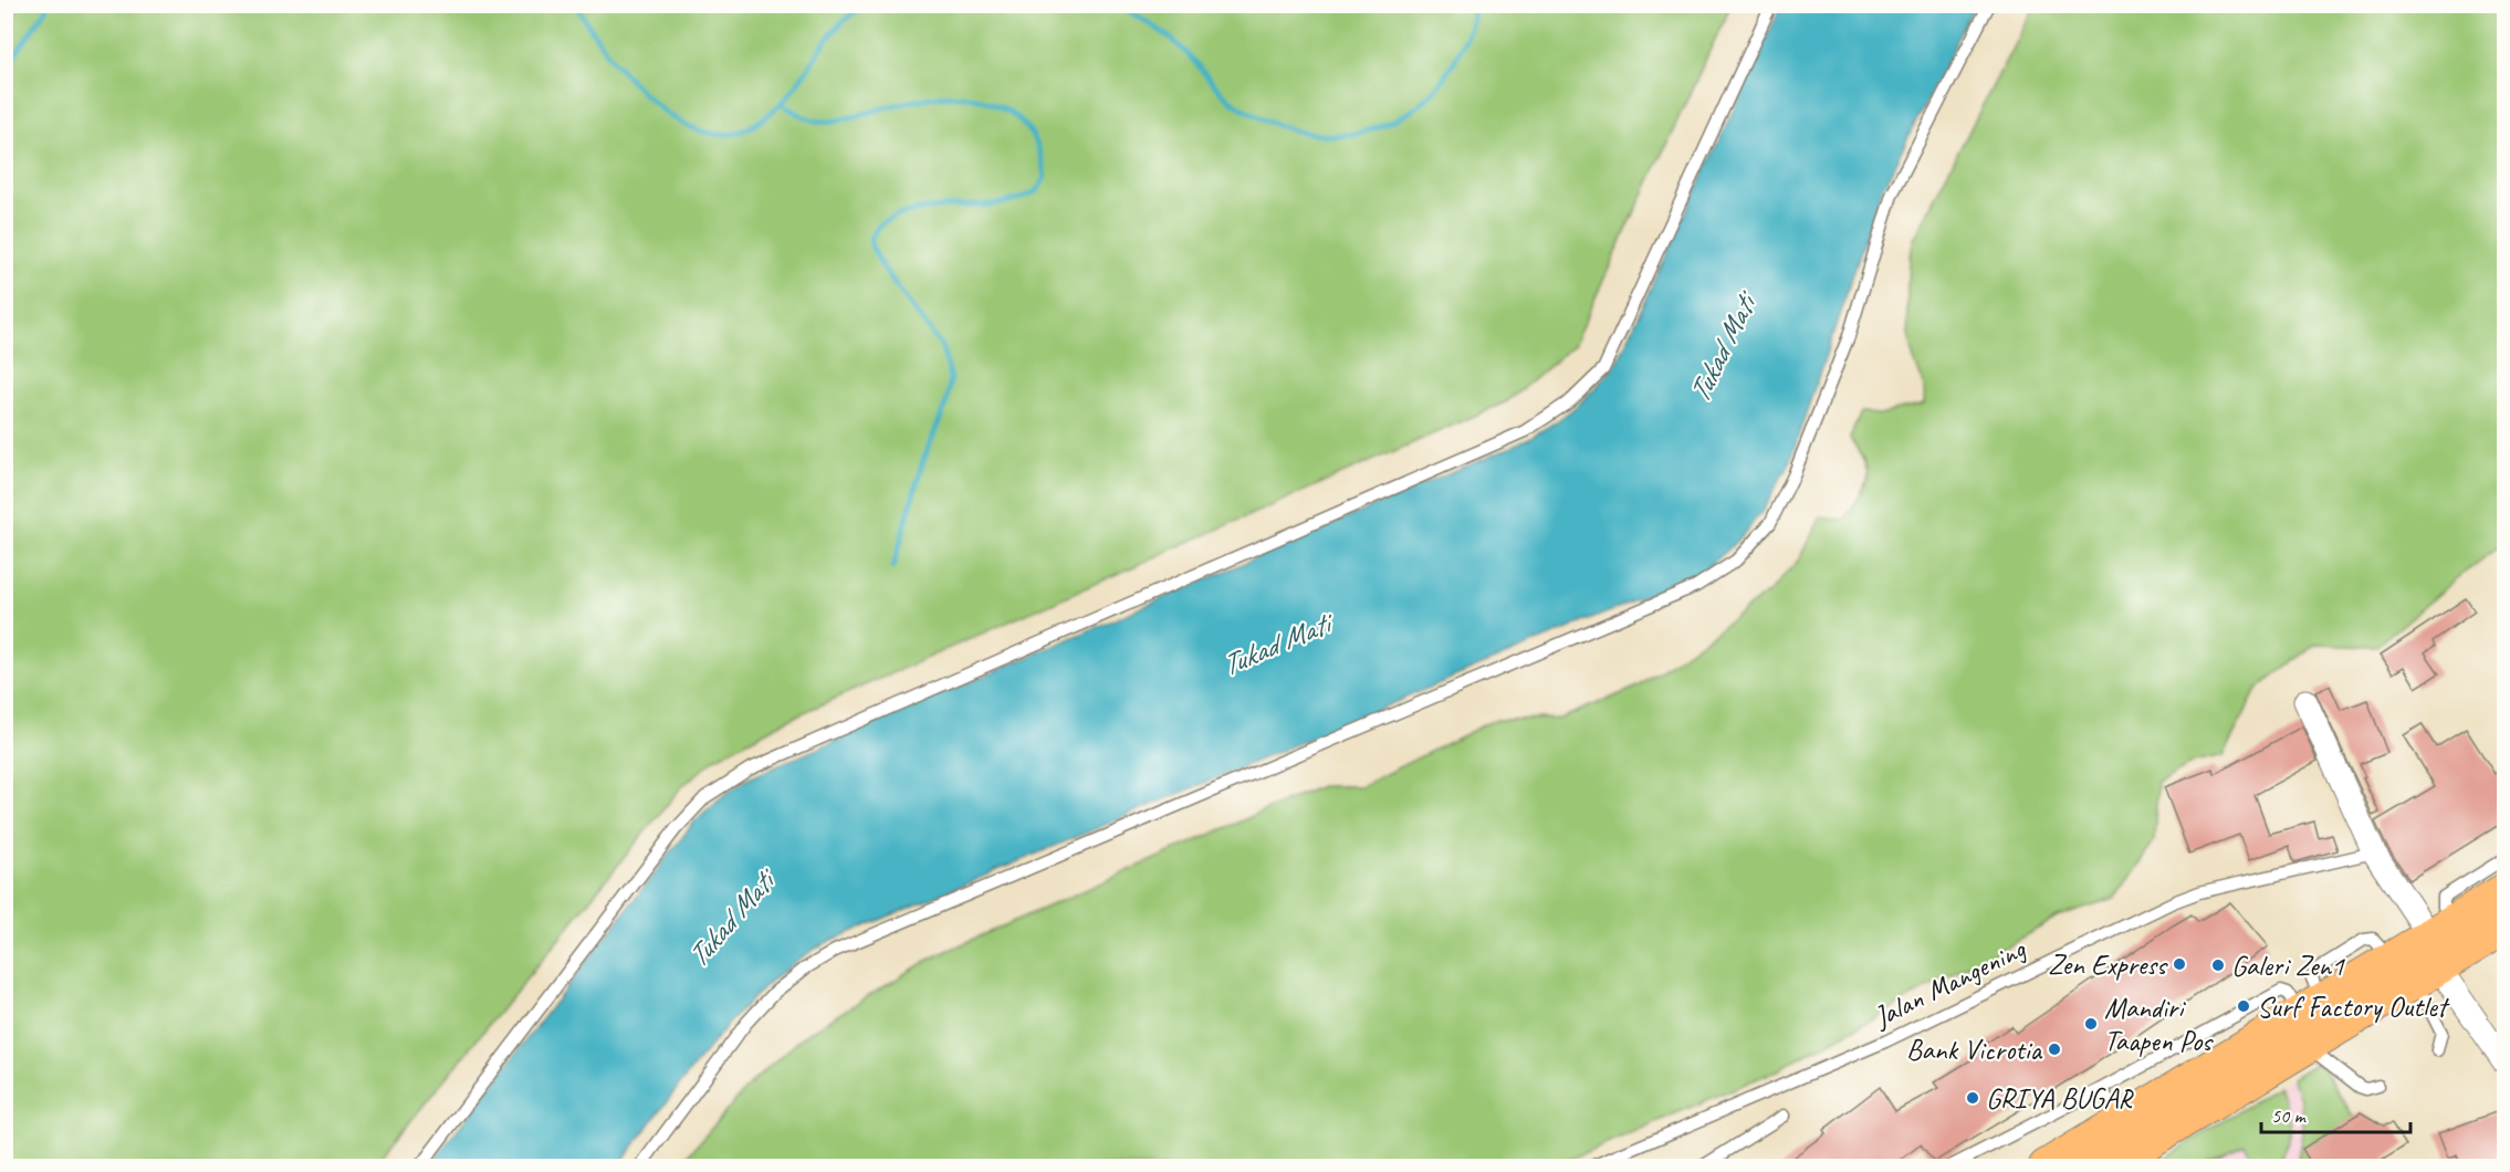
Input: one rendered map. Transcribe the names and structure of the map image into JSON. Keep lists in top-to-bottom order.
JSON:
{
  "streets": {
    "lane": ["Jalan Mangening"]
  },
  "water": ["Tukad Mati"],
  "places": [
    "Zen Express",
    "Galeri Zen1",
    "Surf Factory Outlet",
    "Mandiri Taapen Pos",
    "Bank Vicrotia",
    "GRIYA BUGAR"
  ],
  "scale_bar": "50 m"
}
